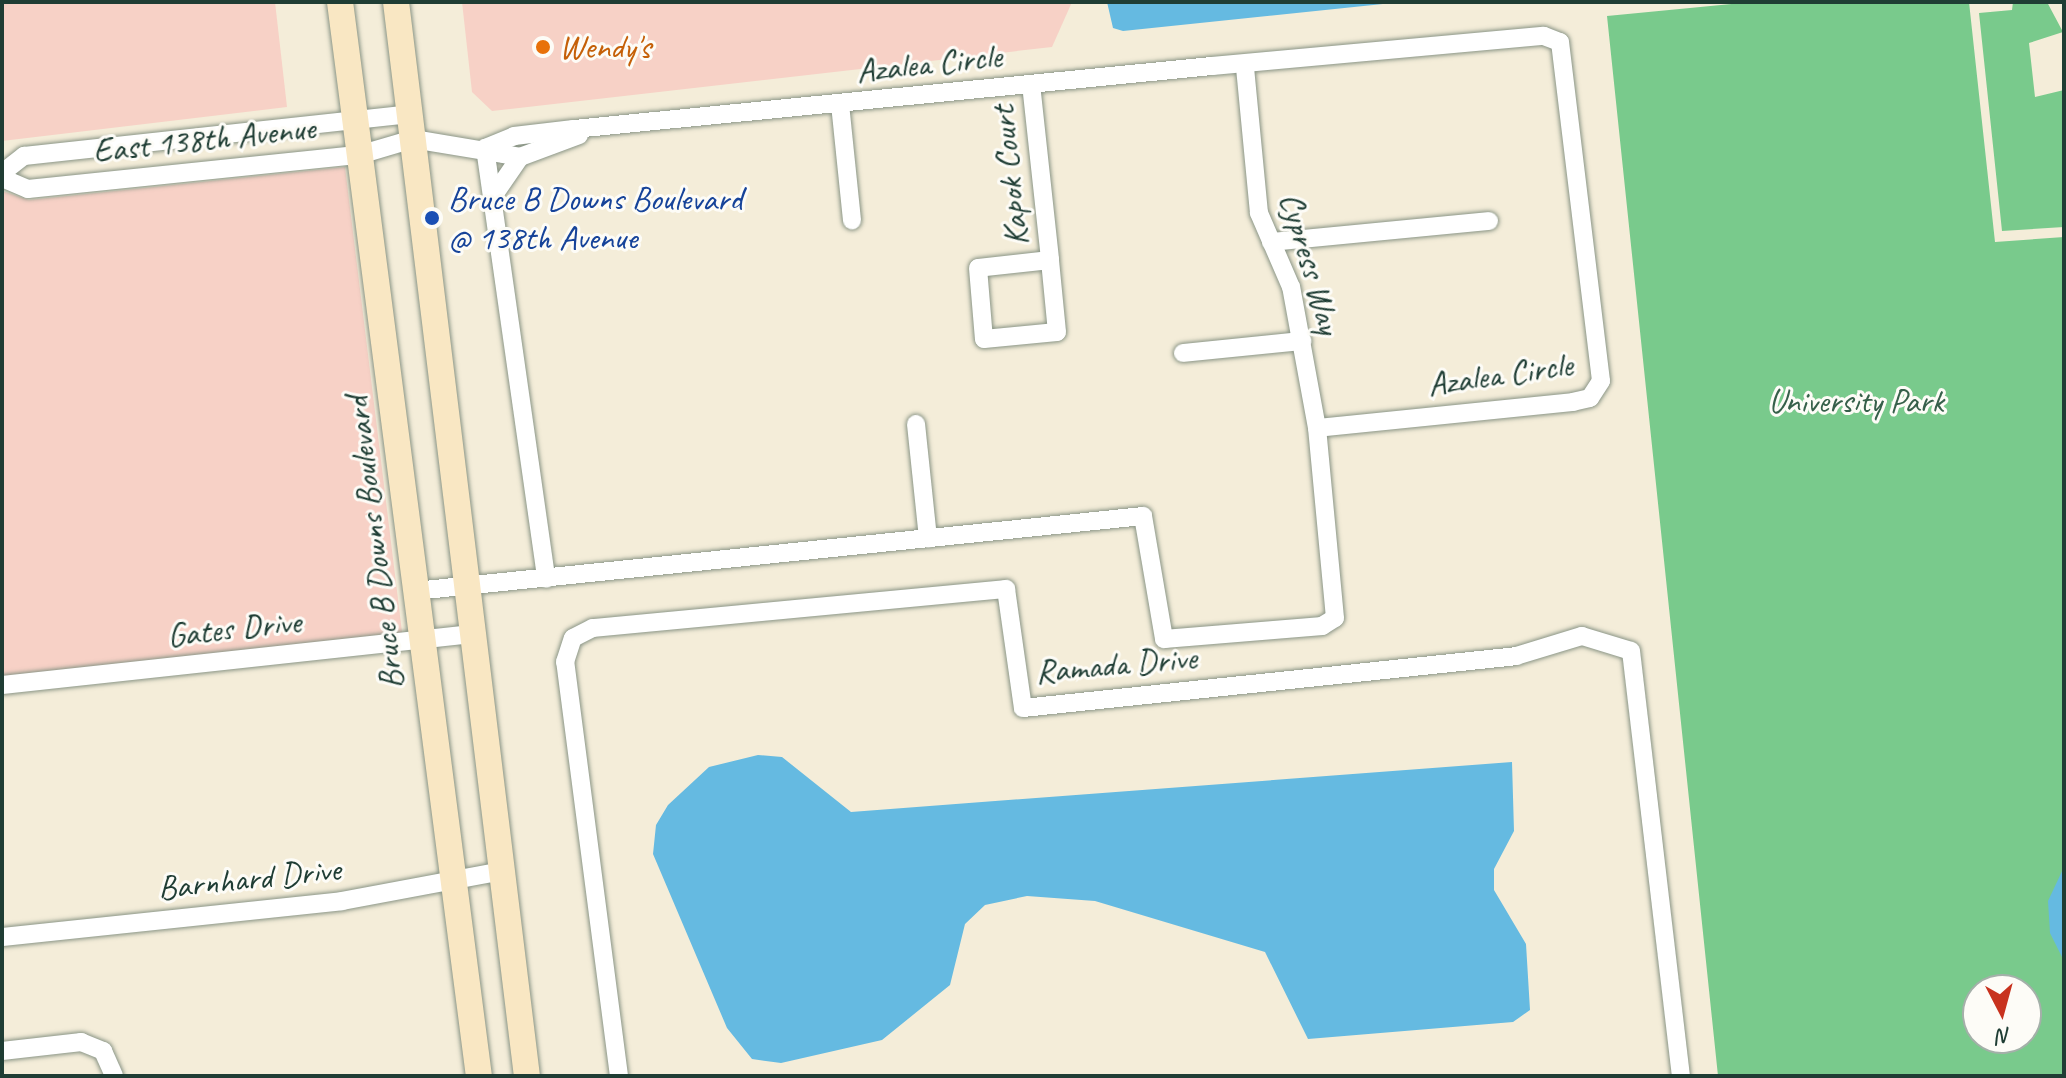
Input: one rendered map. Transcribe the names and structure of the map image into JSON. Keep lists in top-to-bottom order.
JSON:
{
  "streets": {
    "main road": ["Bruce B Downs Boulevard"],
    "street": [
      "Azalea Circle",
      "East 138th Avenue",
      "Kapok Court",
      "Cypress Way",
      "Gates Drive",
      "Ramada Drive",
      "Barnhard Drive"
    ]
  },
  "crossings": [
    ["Azalea Circle", "East 138th Avenue"],
    ["Azalea Circle", "Kapok Court"],
    ["Azalea Circle", "Cypress Way"],
    ["East 138th Avenue", "Bruce B Downs Boulevard"],
    ["Bruce B Downs Boulevard", "Gates Drive"],
    ["Bruce B Downs Boulevard", "Barnhard Drive"]
  ],
  "parks": ["University Park"],
  "places": ["Wendy's", "Bruce B Downs Boulevard @ 138th Avenue"],
  "north": "bottom"
}
